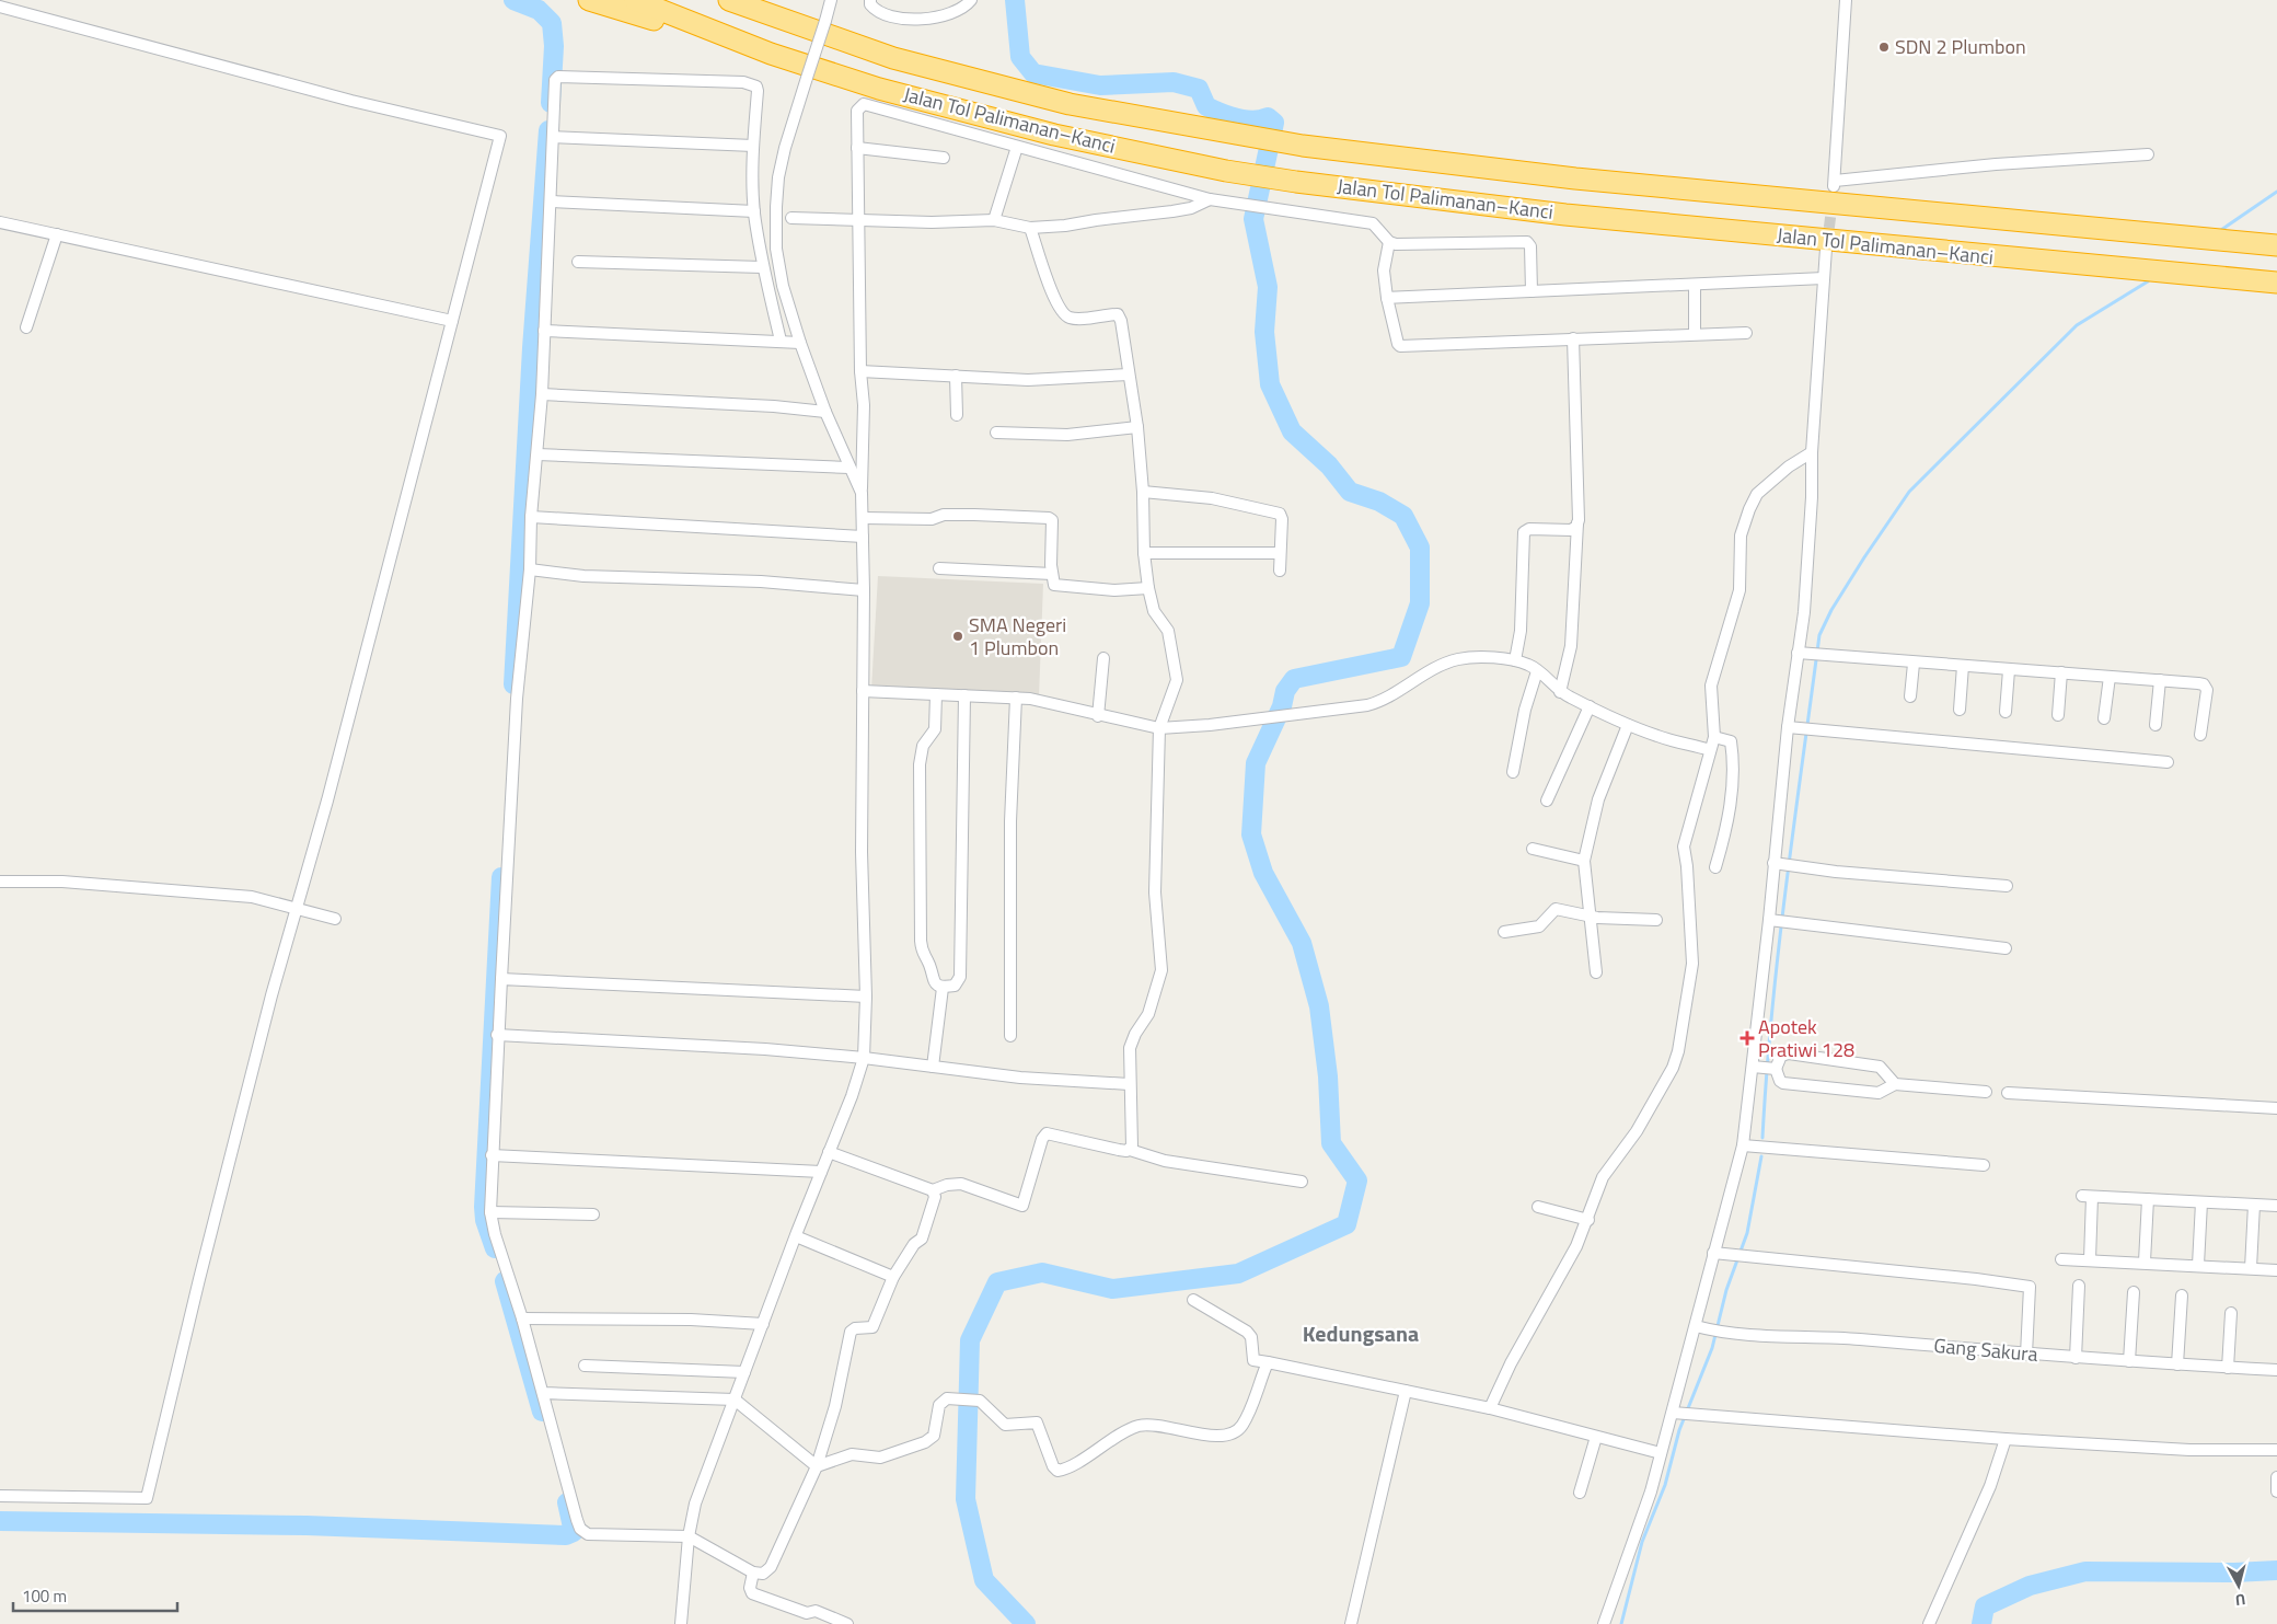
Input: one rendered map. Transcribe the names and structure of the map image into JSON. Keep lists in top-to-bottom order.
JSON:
{
  "streets": {
    "highway": ["Jalan Tol Palimanan–Kanci"],
    "street": ["Gang Sakura"]
  },
  "districts": ["Kedungsana"],
  "places": {
    "other": ["SDN 2 Plumbon", "SMA Negeri 1 Plumbon"],
    "health": ["Apotek Pratiwi 128"]
  },
  "scale_bar": "100 m",
  "north": "bottom"
}
